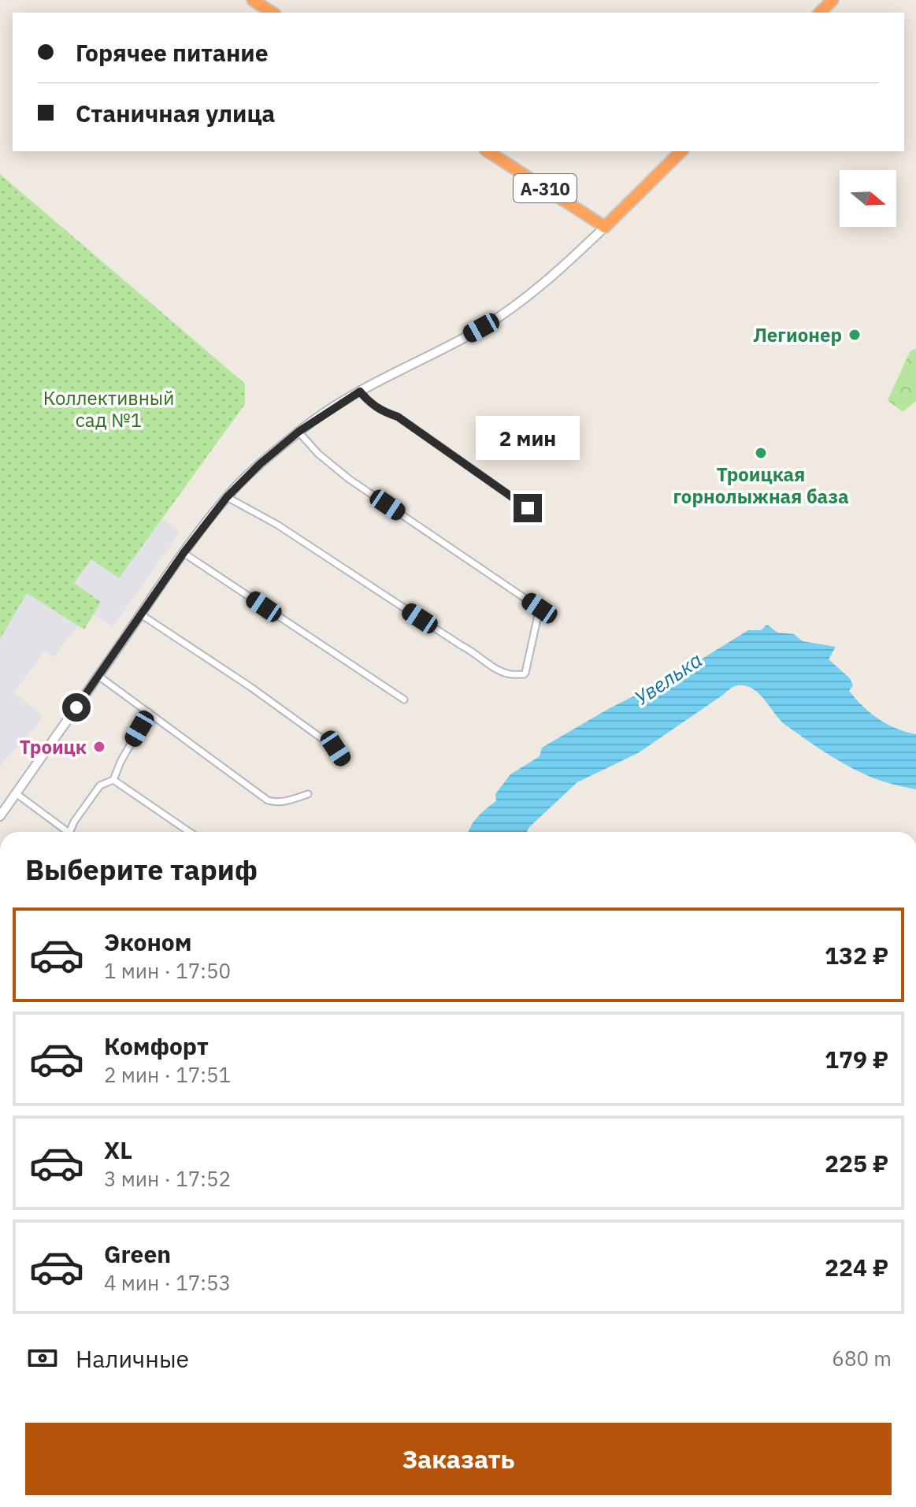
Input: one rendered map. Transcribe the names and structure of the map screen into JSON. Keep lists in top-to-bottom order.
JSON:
{
  "streets": {
    "highway": ["А-310"]
  },
  "water": ["Увелька"],
  "parks": ["Коллективный сад №1"],
  "places": ["Легионер", "Троицкая горнолыжная база", "Троицк"],
  "north": "right",
  "page": {
    "banner": ["Горячее питание", "Станичная улица"],
    "bubble": "2 мин",
    "heading": "Выберите тариф",
    "list": [
      {
        "name": "Эконом",
        "note": "1 мин · 17:50",
        "value": "132 ₽"
      },
      {
        "name": "Комфорт",
        "note": "2 мин · 17:51",
        "value": "179 ₽"
      },
      {
        "name": "XL",
        "note": "3 мин · 17:52",
        "value": "225 ₽"
      },
      {
        "name": "Green",
        "note": "4 мин · 17:53",
        "value": "224 ₽"
      }
    ],
    "pay": ["Наличные", "680 m"],
    "buttons": "Заказать"
  }
}
